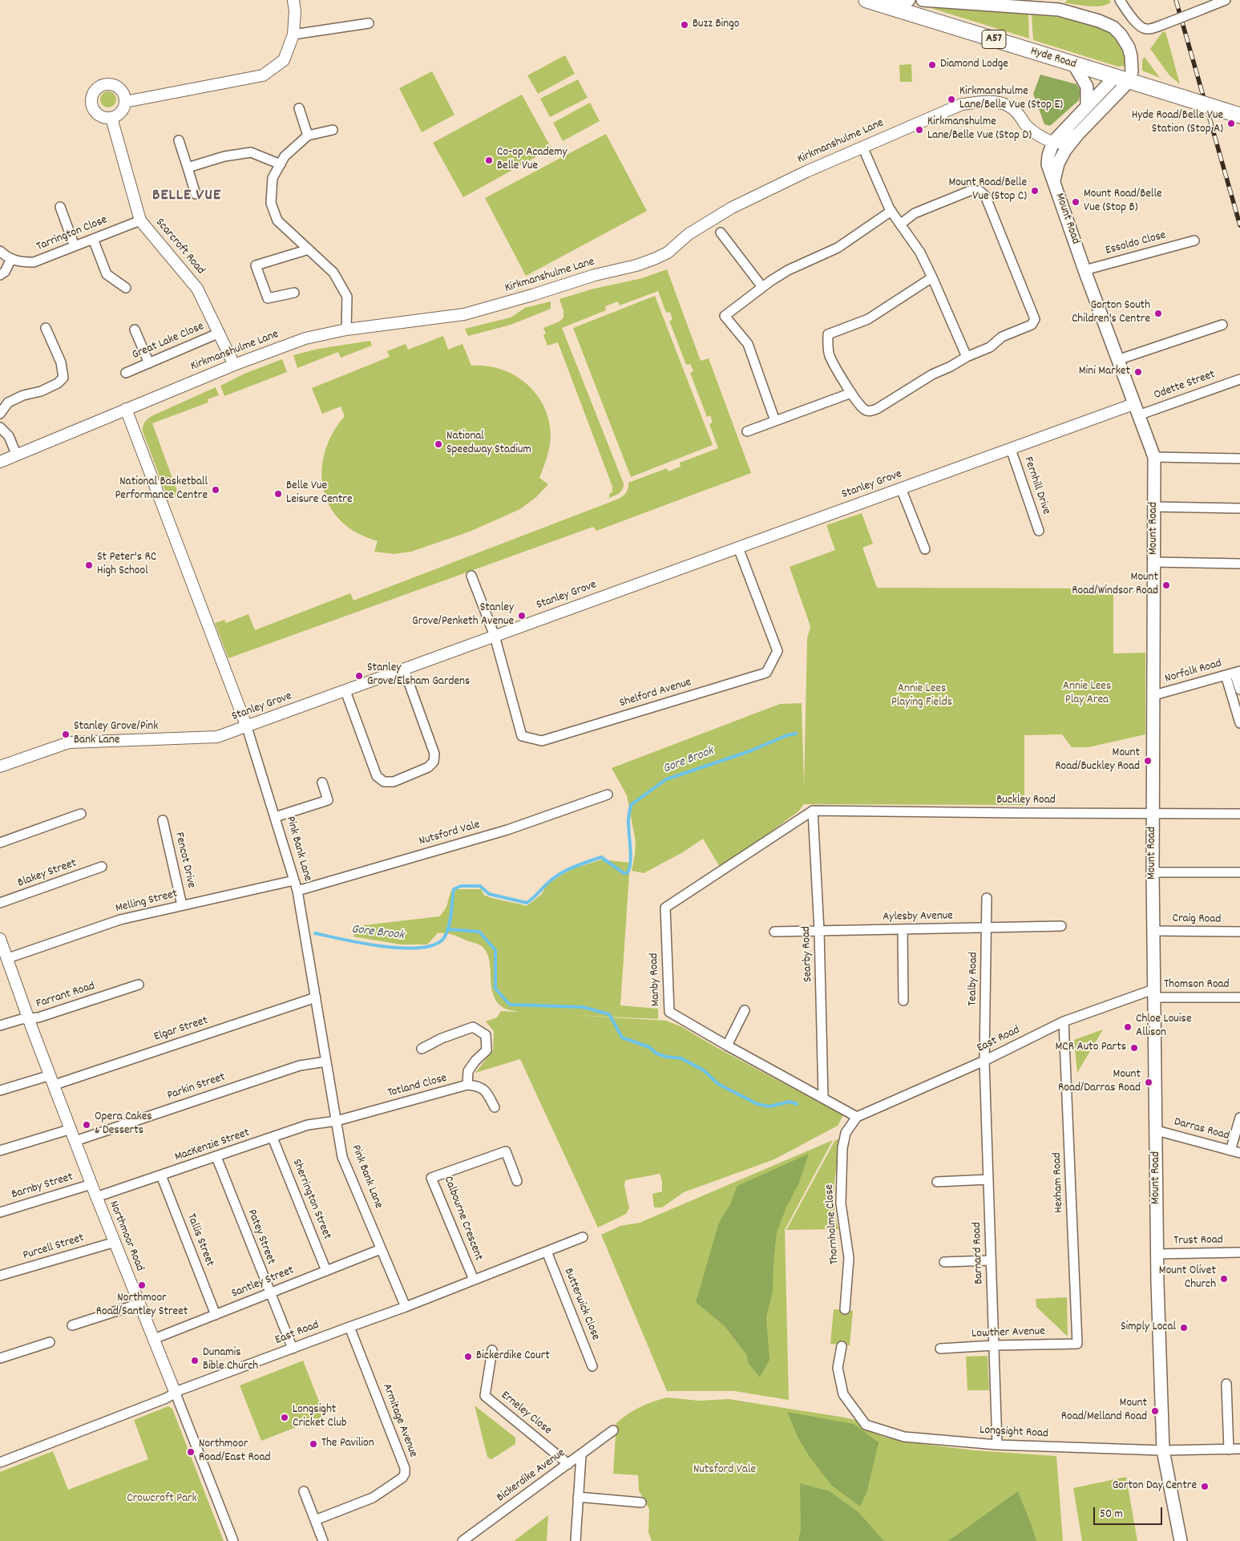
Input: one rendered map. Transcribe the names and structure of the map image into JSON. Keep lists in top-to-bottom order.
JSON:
{
  "streets": {
    "highway": ["A57", "Hyde Road"],
    "main road": ["Mount Road"],
    "street": [
      "Kirkmanshulme Lane",
      "Tarrington Close",
      "Essoldo Close",
      "Scarcroft Road",
      "Great Lake Close",
      "Odette Street",
      "Stanley Grove",
      "Fernhill Drive",
      "Norfolk Road",
      "Shelford Avenue",
      "Buckley Road",
      "Nutsford Vale",
      "Pink Bank Lane",
      "Fencot Drive",
      "Blakey Street",
      "Melling Street",
      "Aylesby Avenue",
      "Craig Road",
      "Searby Road",
      "Tealby Road",
      "Manby Road",
      "Thomson Road",
      "Farrant Road",
      "Elgar Street",
      "East Road",
      "Totland Close",
      "Parkin Street",
      "Darras Road",
      "MacKenzie Street",
      "Hexham Road",
      "Barnby Street",
      "Sherrington Street",
      "Calbourne Crescent",
      "Thornholme Close",
      "Northmoor Road",
      "Patey Street",
      "Tallis Street",
      "Trust Road",
      "Purcell Street",
      "Barnard Road",
      "Santley Street",
      "Butterwick Close",
      "Lowther Avenue",
      "Erneley Close",
      "Armitage Avenue",
      "Longsight Road",
      "Bickerdike Avenue"
    ]
  },
  "crossings": [
    ["Hyde Road", "Mount Road"],
    ["Kirkmanshulme Lane", "Mount Road"],
    ["Kirkmanshulme Lane", "Scarcroft Road"],
    ["Kirkmanshulme Lane", "Pink Bank Lane"],
    ["Mount Road", "Essoldo Close"],
    ["Mount Road", "Odette Street"],
    ["Mount Road", "Stanley Grove"],
    ["Mount Road", "Norfolk Road"],
    ["Mount Road", "Buckley Road"],
    ["Mount Road", "Craig Road"],
    ["Mount Road", "Thomson Road"],
    ["Mount Road", "East Road"],
    ["Mount Road", "Darras Road"],
    ["Mount Road", "Trust Road"],
    ["Mount Road", "Longsight Road"],
    ["Tarrington Close", "Scarcroft Road"],
    ["Scarcroft Road", "Great Lake Close"],
    ["Odette Street", "Stanley Grove"],
    ["Stanley Grove", "Fernhill Drive"],
    ["Stanley Grove", "Shelford Avenue"],
    ["Stanley Grove", "Pink Bank Lane"],
    ["Buckley Road", "Searby Road"],
    ["Buckley Road", "Manby Road"],
    ["Nutsford Vale", "Pink Bank Lane"],
    ["Pink Bank Lane", "Melling Street"],
    ["Pink Bank Lane", "Elgar Street"],
    ["Pink Bank Lane", "East Road"],
    ["Pink Bank Lane", "Totland Close"],
    ["Pink Bank Lane", "Parkin Street"],
    ["Pink Bank Lane", "MacKenzie Street"],
    ["Pink Bank Lane", "Santley Street"],
    ["Fencot Drive", "Melling Street"],
    ["Melling Street", "Northmoor Road"],
    ["Aylesby Avenue", "Searby Road"],
    ["Aylesby Avenue", "Tealby Road"],
    ["Searby Road", "Manby Road"],
    ["Tealby Road", "East Road"],
    ["Tealby Road", "Barnard Road"],
    ["Manby Road", "East Road"],
    ["Manby Road", "Thornholme Close"],
    ["Thomson Road", "East Road"],
    ["Farrant Road", "Northmoor Road"],
    ["Elgar Street", "Northmoor Road"],
    ["East Road", "Hexham Road"],
    ["East Road", "Calbourne Crescent"],
    ["East Road", "Thornholme Close"],
    ["East Road", "Northmoor Road"],
    ["East Road", "Patey Street"],
    ["East Road", "Barnard Road"],
    ["East Road", "Butterwick Close"],
    ["East Road", "Armitage Avenue"],
    ["Totland Close", "MacKenzie Street"],
    ["Parkin Street", "Northmoor Road"],
    ["MacKenzie Street", "Sherrington Street"],
    ["MacKenzie Street", "Northmoor Road"],
    ["MacKenzie Street", "Patey Street"],
    ["MacKenzie Street", "Tallis Street"],
    ["Hexham Road", "Lowther Avenue"],
    ["Barnby Street", "Northmoor Road"],
    ["Sherrington Street", "Santley Street"],
    ["Northmoor Road", "Purcell Street"],
    ["Northmoor Road", "Santley Street"],
    ["Patey Street", "Santley Street"],
    ["Tallis Street", "Santley Street"],
    ["Barnard Road", "Lowther Avenue"],
    ["Barnard Road", "Longsight Road"],
    ["Erneley Close", "Bickerdike Avenue"]
  ],
  "districts": ["BELLE VUE"],
  "water": ["Gore Brook"],
  "parks": [
    "Annie Lees Play Area",
    "Annie Lees Playing Fields",
    "Nutsford Vale",
    "Crowcroft Park"
  ],
  "places": [
    "Buzz Bingo",
    "Diamond Lodge",
    "Kirkmanshulme Lane/Belle Vue (Stop E)",
    "Hyde Road/Belle Vue Station (Stop A)",
    "Kirkmanshulme Lane/Belle Vue (Stop D)",
    "Co-op Academy Belle Vue",
    "Mount Road/Belle Vue (Stop C)",
    "Mount Road/Belle Vue (Stop B)",
    "Gorton South Children's Centre",
    "Mini Market",
    "National Speedway Stadium",
    "National Basketball Performance Centre",
    "Belle Vue Leisure Centre",
    "St Peter's RC High School",
    "Mount Road/Windsor Road",
    "Stanley Grove/Penketh Avenue",
    "Stanley Grove/Elsham Gardens",
    "Stanley Grove/Pink Bank Lane",
    "Mount Road/Buckley Road",
    "Chloe Louise Allison",
    "MCR Auto Parts",
    "Mount Road/Darras Road",
    "Opera Cakes & Desserts",
    "Mount Olivet Church",
    "Northmoor Road/Santley Street",
    "Simply Local",
    "Bickerdike Court",
    "Dunamis Bible Church",
    "Mount Road/Melland Road",
    "Longsight Cricket Club",
    "The Pavilion",
    "Northmoor Road/East Road",
    "Gorton Day Centre"
  ],
  "scale_bar": "50 m"
}
